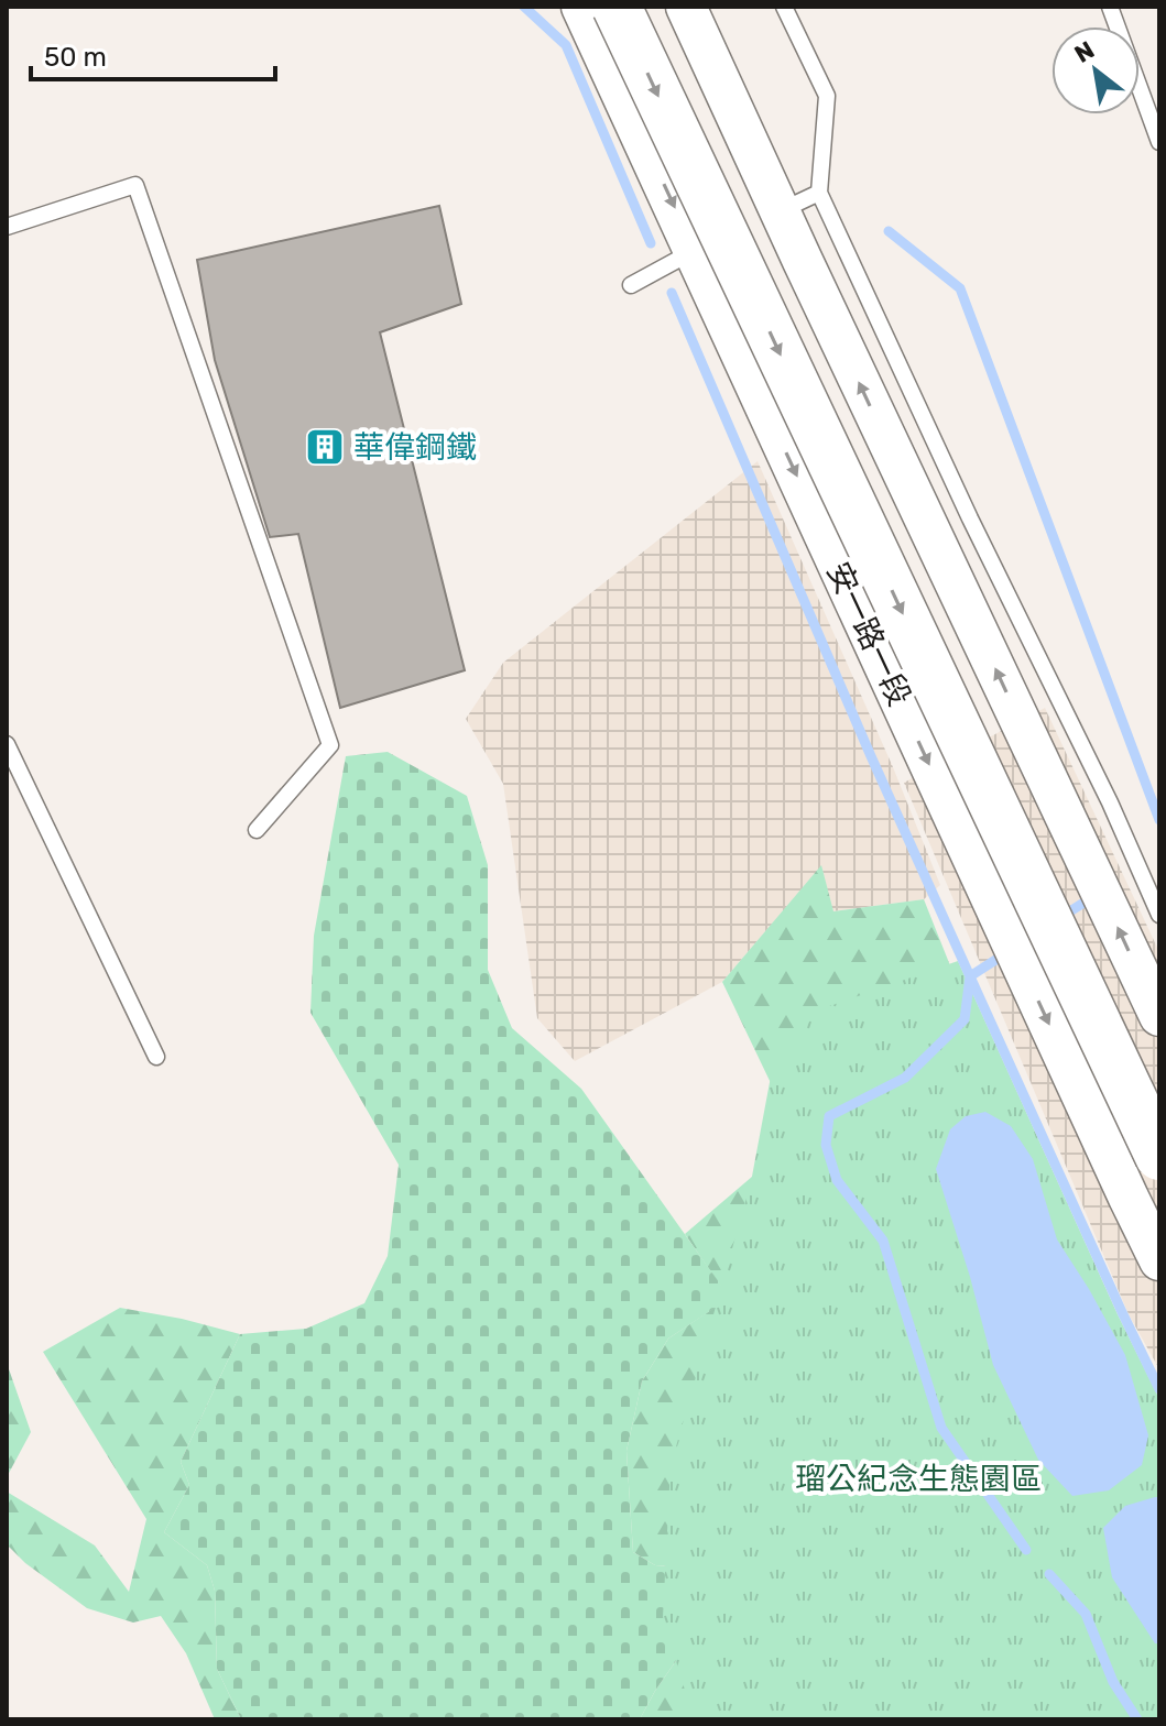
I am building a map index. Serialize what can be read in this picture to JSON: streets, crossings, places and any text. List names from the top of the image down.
{
  "streets": {
    "street": ["安一路一段"]
  },
  "parks": ["瑠公紀念生態園區"],
  "places": {
    "building": ["華偉鋼鐵"]
  },
  "scale_bar": "50 m",
  "north": "top left"
}
